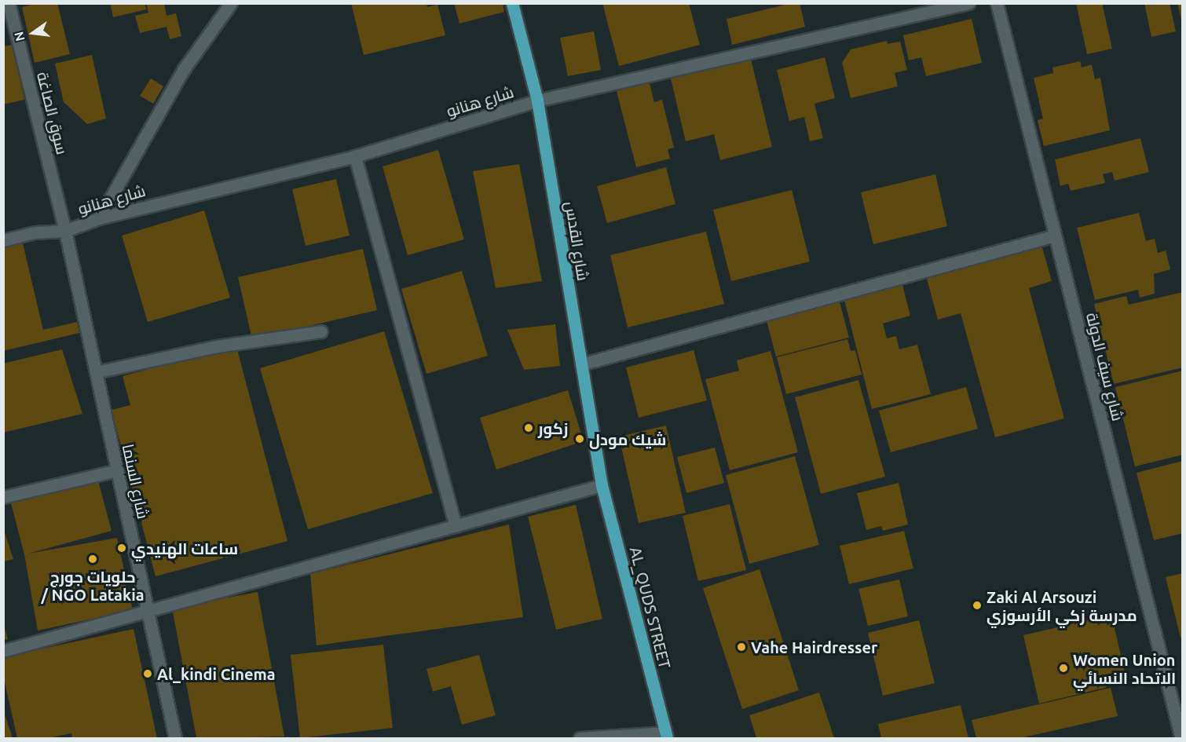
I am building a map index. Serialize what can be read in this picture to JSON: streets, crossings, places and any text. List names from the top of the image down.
{
  "streets": {
    "main road": ["شارع القدس", "AL_QUDS STREET"],
    "street": [
      "شارع هنانو",
      "سوق الصاغة",
      "شارع سيف الدولة",
      "شارع السنما"
    ]
  },
  "crossings": [
    ["شارع هنانو", "سوق الصاغة"],
    ["شارع هنانو", "شارع القدس"],
    ["شارع هنانو", "شارع السنما"],
    ["سوق الصاغة", "شارع السنما"],
    ["شارع القدس", "AL_QUDS STREET"]
  ],
  "places": [
    "زكور",
    "شيك مودل",
    "ساعات الهنيدي",
    "حلويات جورج / NGO Latakia",
    "Zaki Al Arsouzi مدرسة زكي الأرسوزي",
    "Vahe Hairdresser",
    "Women Union الاتحاد النسائي",
    "Al_kindi Cinema"
  ],
  "north": "left"
}
